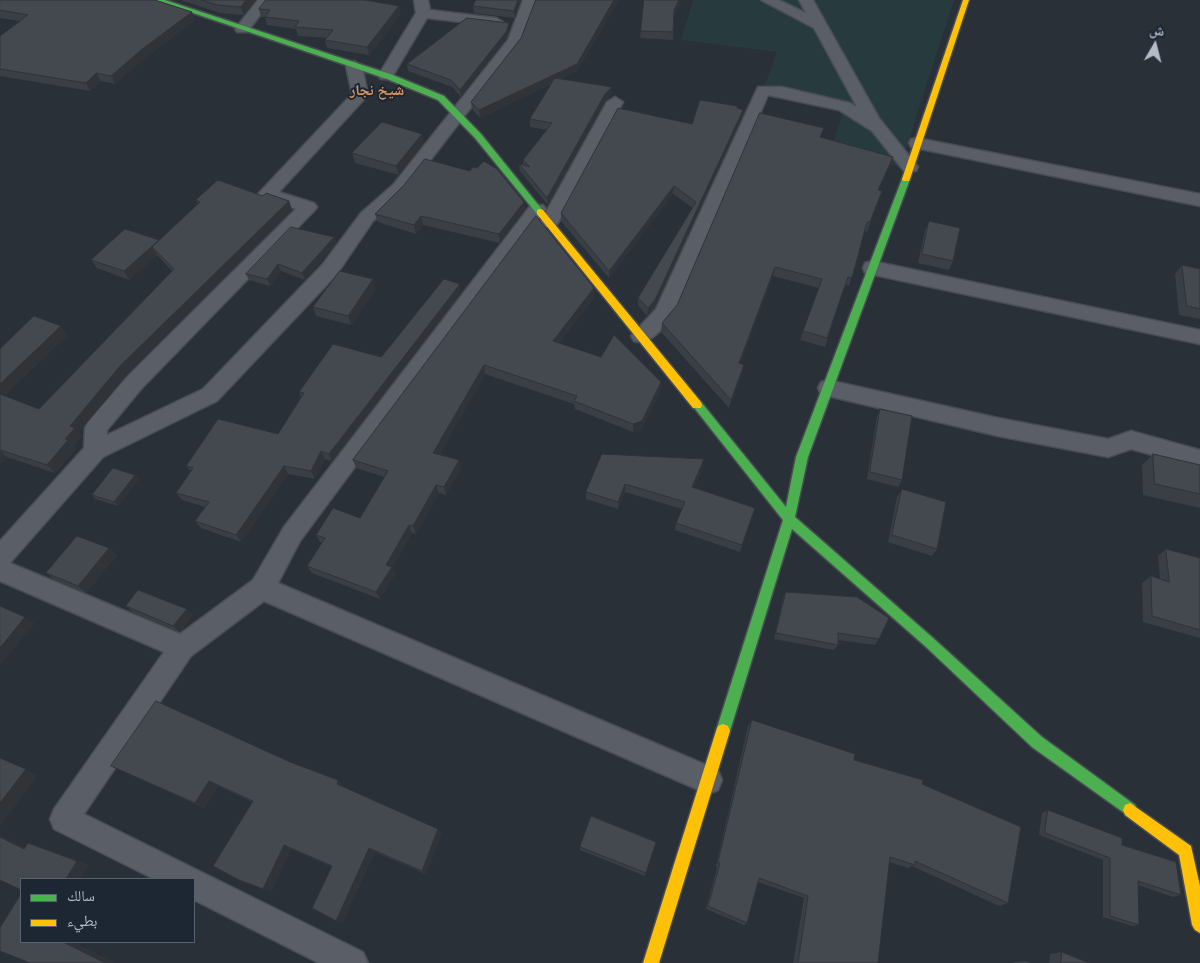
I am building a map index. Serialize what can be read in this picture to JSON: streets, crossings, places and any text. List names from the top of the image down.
{
  "districts": ["شيخ نجار"],
  "legend": ["سالك", "بطيء"],
  "north": "top"
}
